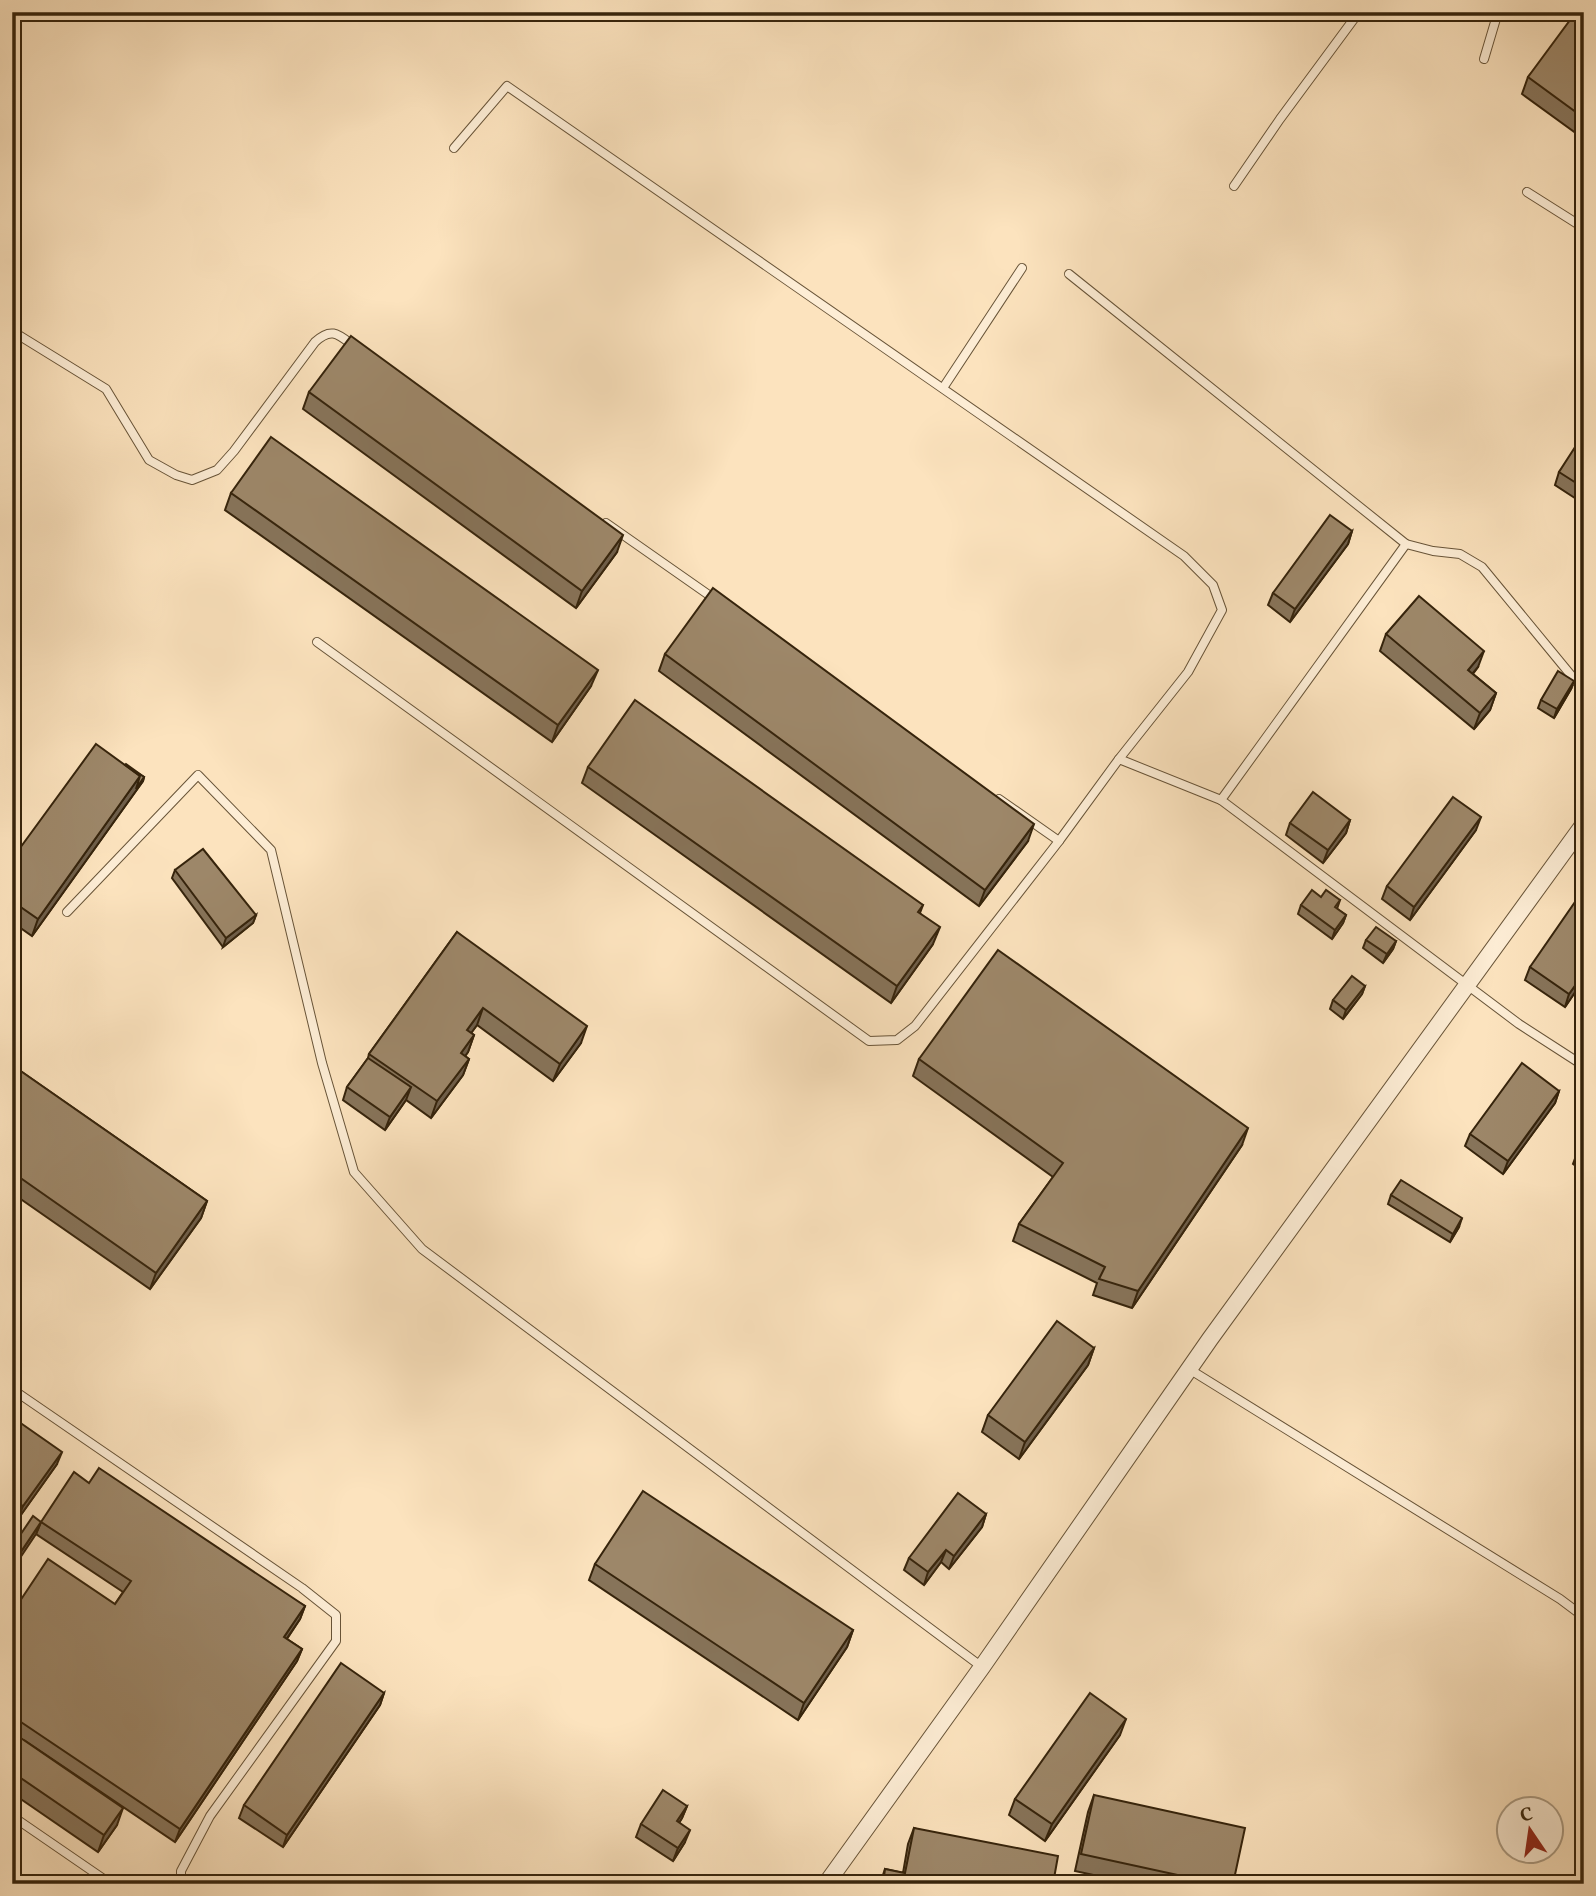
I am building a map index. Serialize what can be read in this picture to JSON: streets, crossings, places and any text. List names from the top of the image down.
{
  "north": "top"
}
